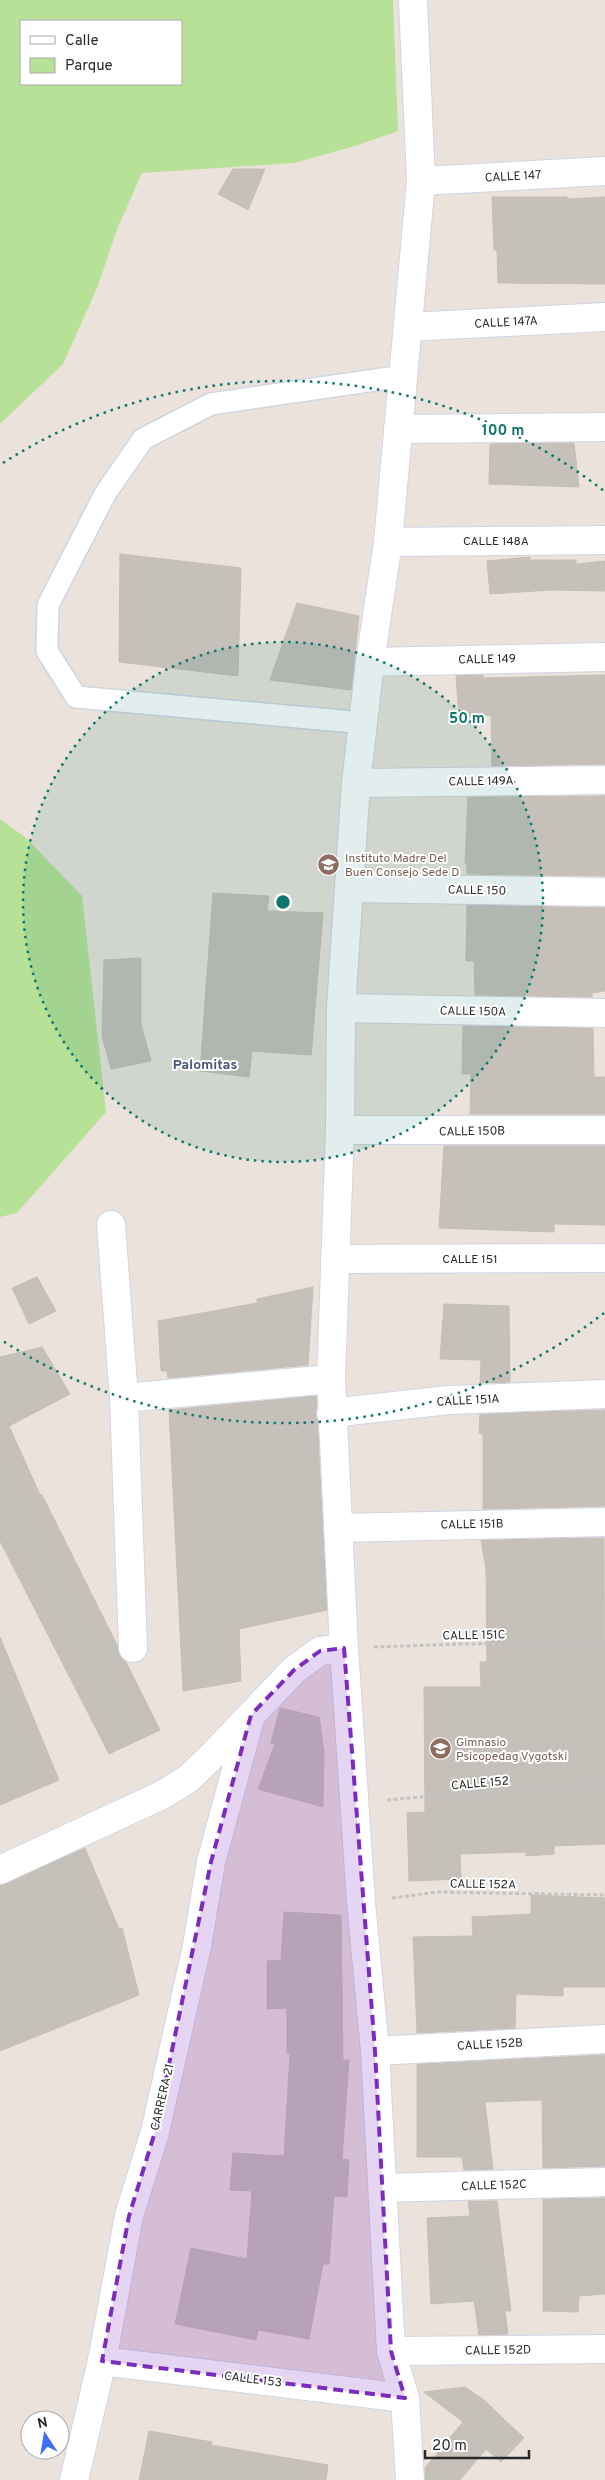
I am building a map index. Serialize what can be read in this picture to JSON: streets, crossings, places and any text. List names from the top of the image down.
{
  "streets": {
    "street": [
      "CALLE 147",
      "CALLE 147A",
      "CALLE 148A",
      "CALLE 149",
      "CALLE 149A",
      "CALLE 150",
      "CALLE 150A",
      "CALLE 150B",
      "CALLE 151",
      "CALLE 151A",
      "CALLE 151B",
      "CALLE 152B",
      "CARRERA 21",
      "CALLE 152C",
      "CALLE 152D",
      "CALLE 153"
    ],
    "path": ["CALLE 151C", "CALLE 152", "CALLE 152A"]
  },
  "crossings": [
    ["CARRERA 21", "CALLE 153"]
  ],
  "districts": ["Palomitas"],
  "places": {
    "school or university": ["Instituto Madre Del Buen Consejo Sede D", "Gimnasio Psicopedag Vygotski"]
  },
  "legend": ["Calle", "Parque"],
  "scale_bar": "20 m",
  "north": "top",
  "rings": ["100 m", "50 m"]
}
